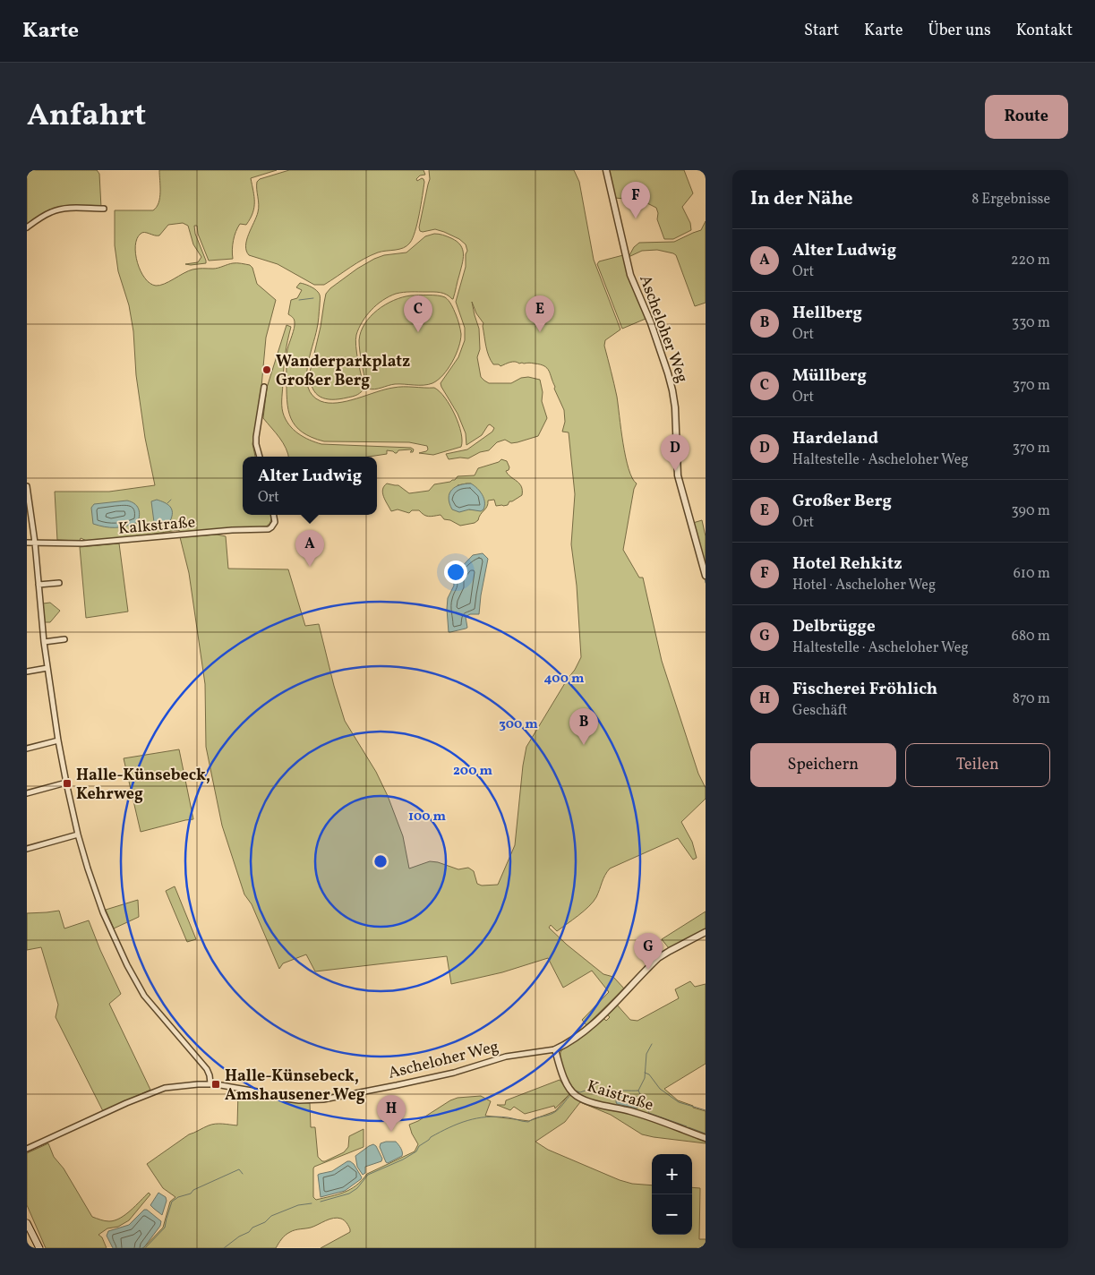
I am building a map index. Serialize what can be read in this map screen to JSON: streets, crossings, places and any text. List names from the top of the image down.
{
  "streets": {
    "street": ["Ascheloher Weg", "Kalkstraße", "Kaistraße"]
  },
  "crossings": [
    ["Ascheloher Weg", "Kaistraße"]
  ],
  "places": {
    "other": ["Wanderparkplatz Großer Berg"],
    "transit": ["Halle-Künsebeck, Kehrweg", "Halle-Künsebeck, Amshausener Weg"]
  },
  "page": {
    "header": "Karte",
    "nav": [
      "Start",
      "Karte",
      "Über uns",
      "Kontakt"
    ],
    "title": "Anfahrt",
    "buttons": [
      "Route",
      ["Speichern", "Teilen"]
    ],
    "heading": ["In der Nähe", "8 Ergebnisse"],
    "pins": [
      "F",
      "C",
      "E",
      "D",
      "A",
      "B",
      "G",
      "H"
    ],
    "list": [
      {
        "mark": "A",
        "name": "Alter Ludwig",
        "note": "Ort",
        "value": "220 m"
      },
      {
        "mark": "B",
        "name": "Hellberg",
        "note": "Ort",
        "value": "330 m"
      },
      {
        "mark": "C",
        "name": "Müllberg",
        "note": "Ort",
        "value": "370 m"
      },
      {
        "mark": "D",
        "name": "Hardeland",
        "note": "Haltestelle · Ascheloher Weg",
        "value": "370 m"
      },
      {
        "mark": "E",
        "name": "Großer Berg",
        "note": "Ort",
        "value": "390 m"
      },
      {
        "mark": "F",
        "name": "Hotel Rehkitz",
        "note": "Hotel · Ascheloher Weg",
        "value": "610 m"
      },
      {
        "mark": "G",
        "name": "Delbrügge",
        "note": "Haltestelle · Ascheloher Weg",
        "value": "680 m"
      },
      {
        "mark": "H",
        "name": "Fischerei Fröhlich",
        "note": "Geschäft",
        "value": "870 m"
      }
    ],
    "popup": ["Alter Ludwig", "Ort"],
    "map_buttons": ["+", "−"]
  },
  "rings": [
    "400 m",
    "300 m",
    "200 m",
    "100 m"
  ]
}
